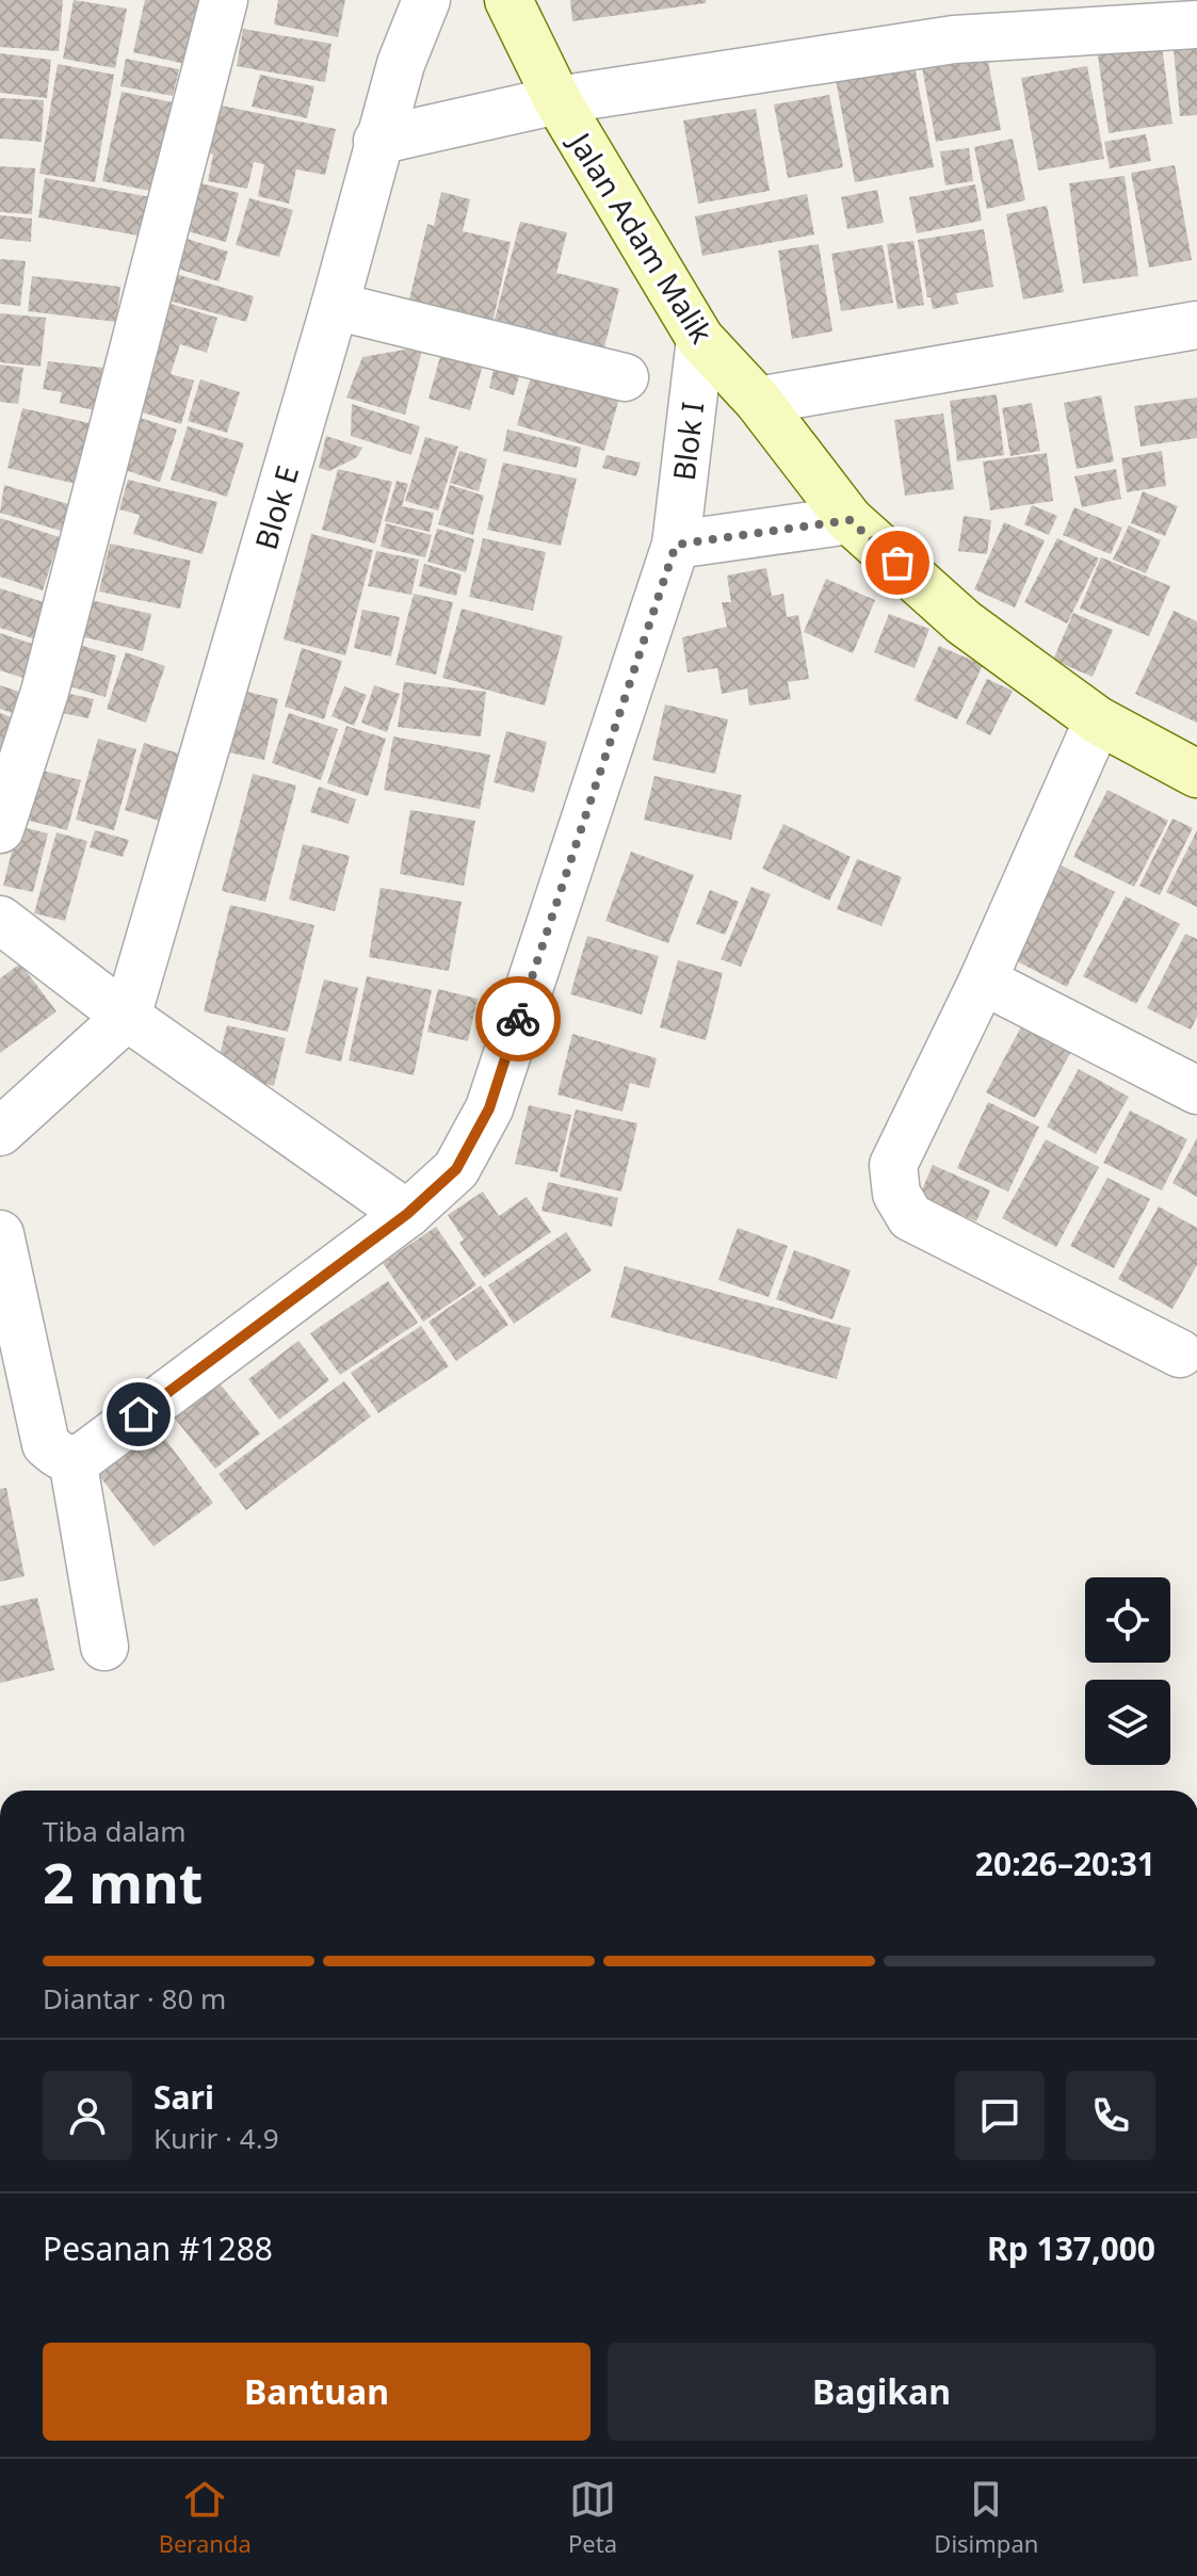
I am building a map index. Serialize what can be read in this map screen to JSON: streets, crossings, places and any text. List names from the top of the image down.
{
  "streets": {
    "street": ["Jalan Adam Malik", "Blok I", "Blok E"]
  },
  "crossings": [
    ["Jalan Adam Malik", "Blok I"]
  ],
  "page": {
    "heading": ["2 mnt", "Tiba dalam", "20:26–20:31"],
    "panel": [
      "Sari",
      "Kurir · 4.9",
      "Pesanan #1288",
      "Rp 137,000"
    ],
    "bar": "Diantar · 80 m",
    "buttons": ["Bantuan", "Bagikan"],
    "tabs": ["Beranda", "Peta", "Disimpan"]
  }
}
